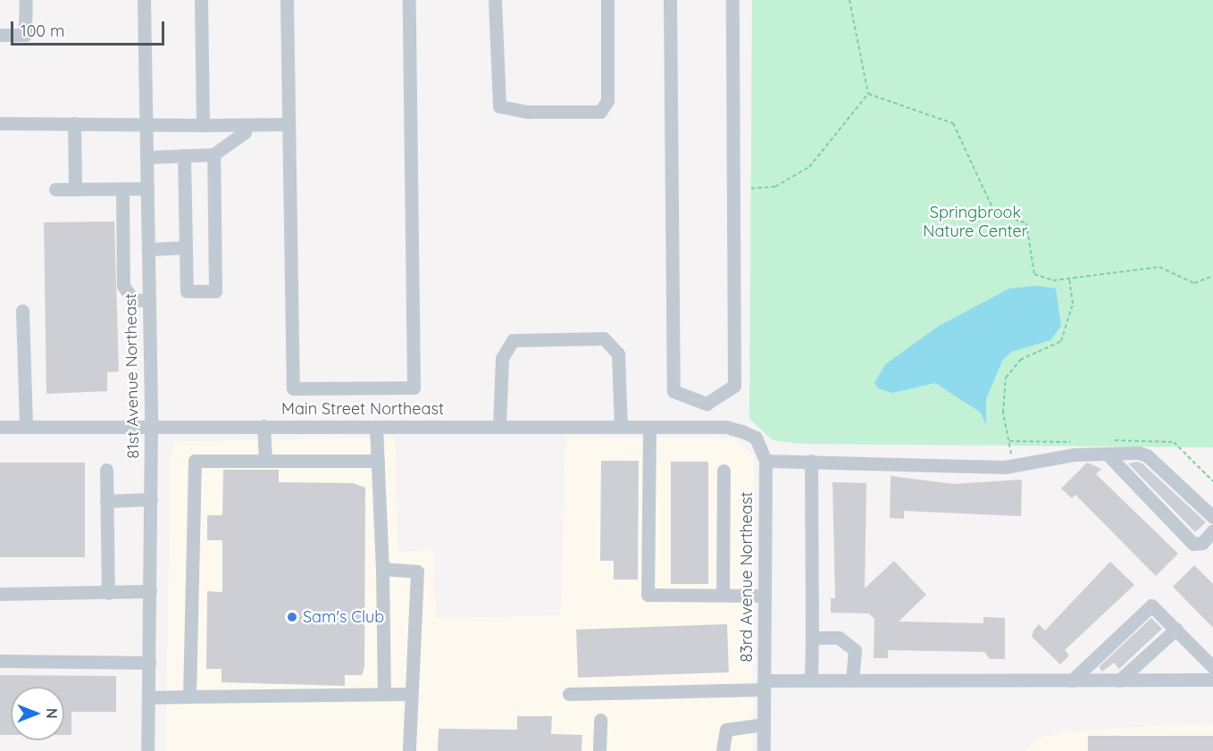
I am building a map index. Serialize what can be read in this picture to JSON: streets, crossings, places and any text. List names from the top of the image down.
{
  "streets": {
    "street": ["81st Avenue Northeast", "Main Street Northeast", "83rd Avenue Northeast"]
  },
  "crossings": [
    ["81st Avenue Northeast", "Main Street Northeast"],
    ["Main Street Northeast", "83rd Avenue Northeast"]
  ],
  "parks": ["Springbrook Nature Center"],
  "places": ["Sam's Club"],
  "scale_bar": "100 m",
  "north": "right"
}
